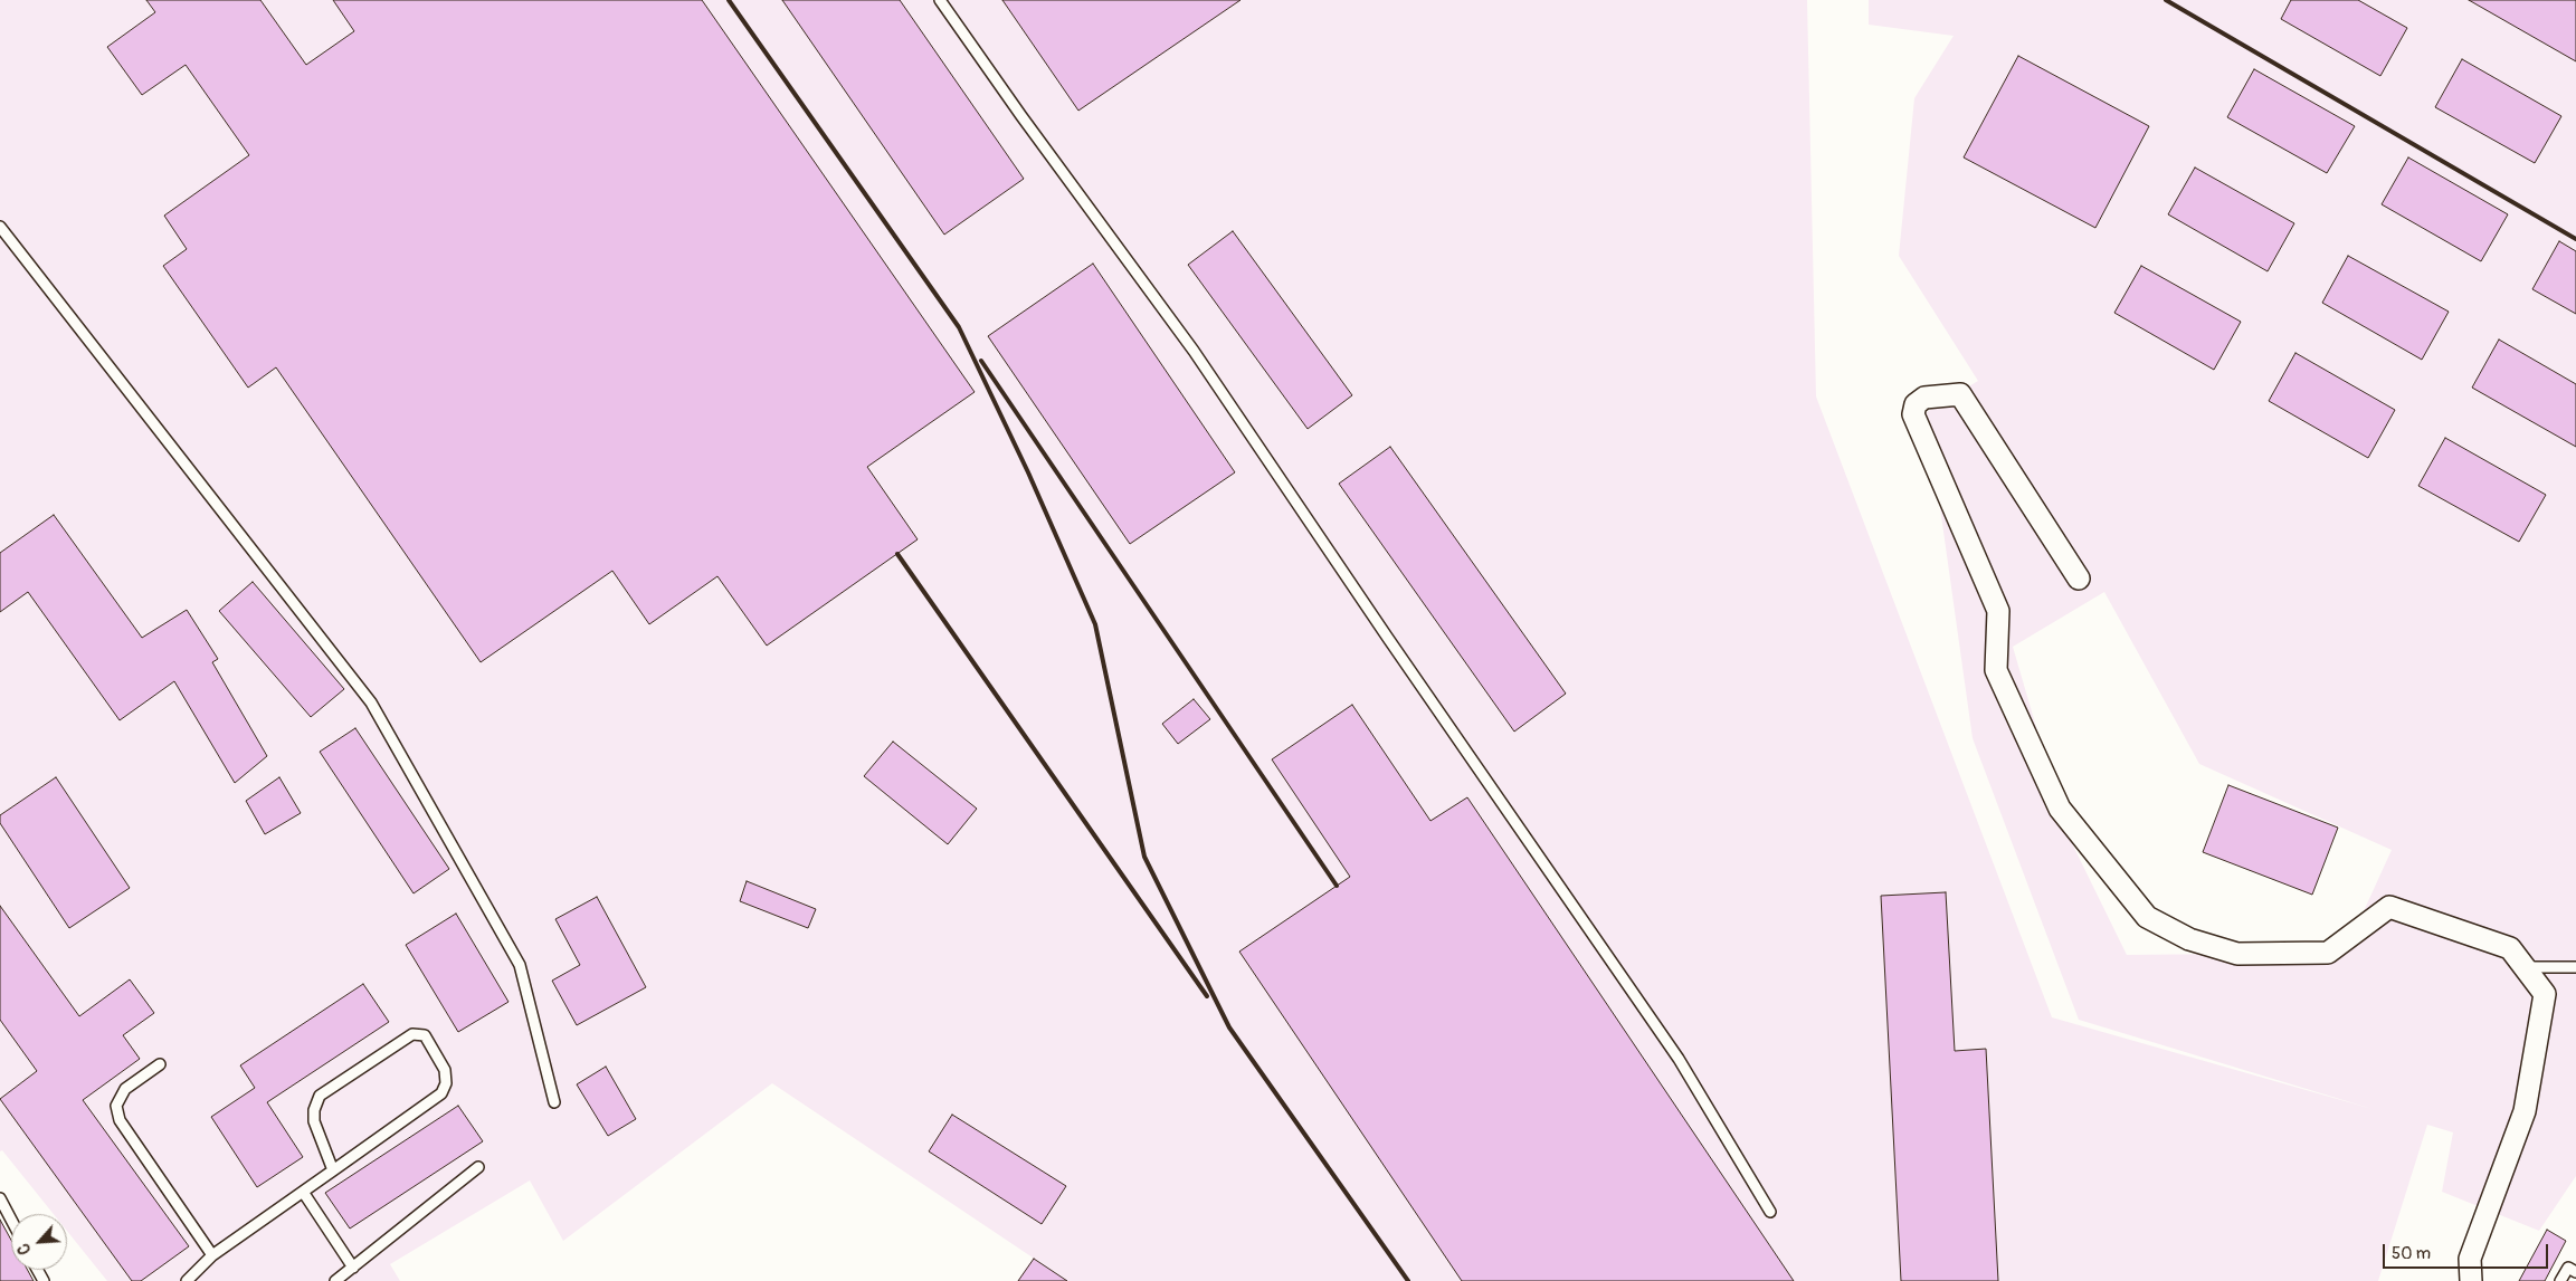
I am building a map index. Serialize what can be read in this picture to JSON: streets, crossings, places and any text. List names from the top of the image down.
{
  "scale_bar": "50 m",
  "north": "bottom left"
}
